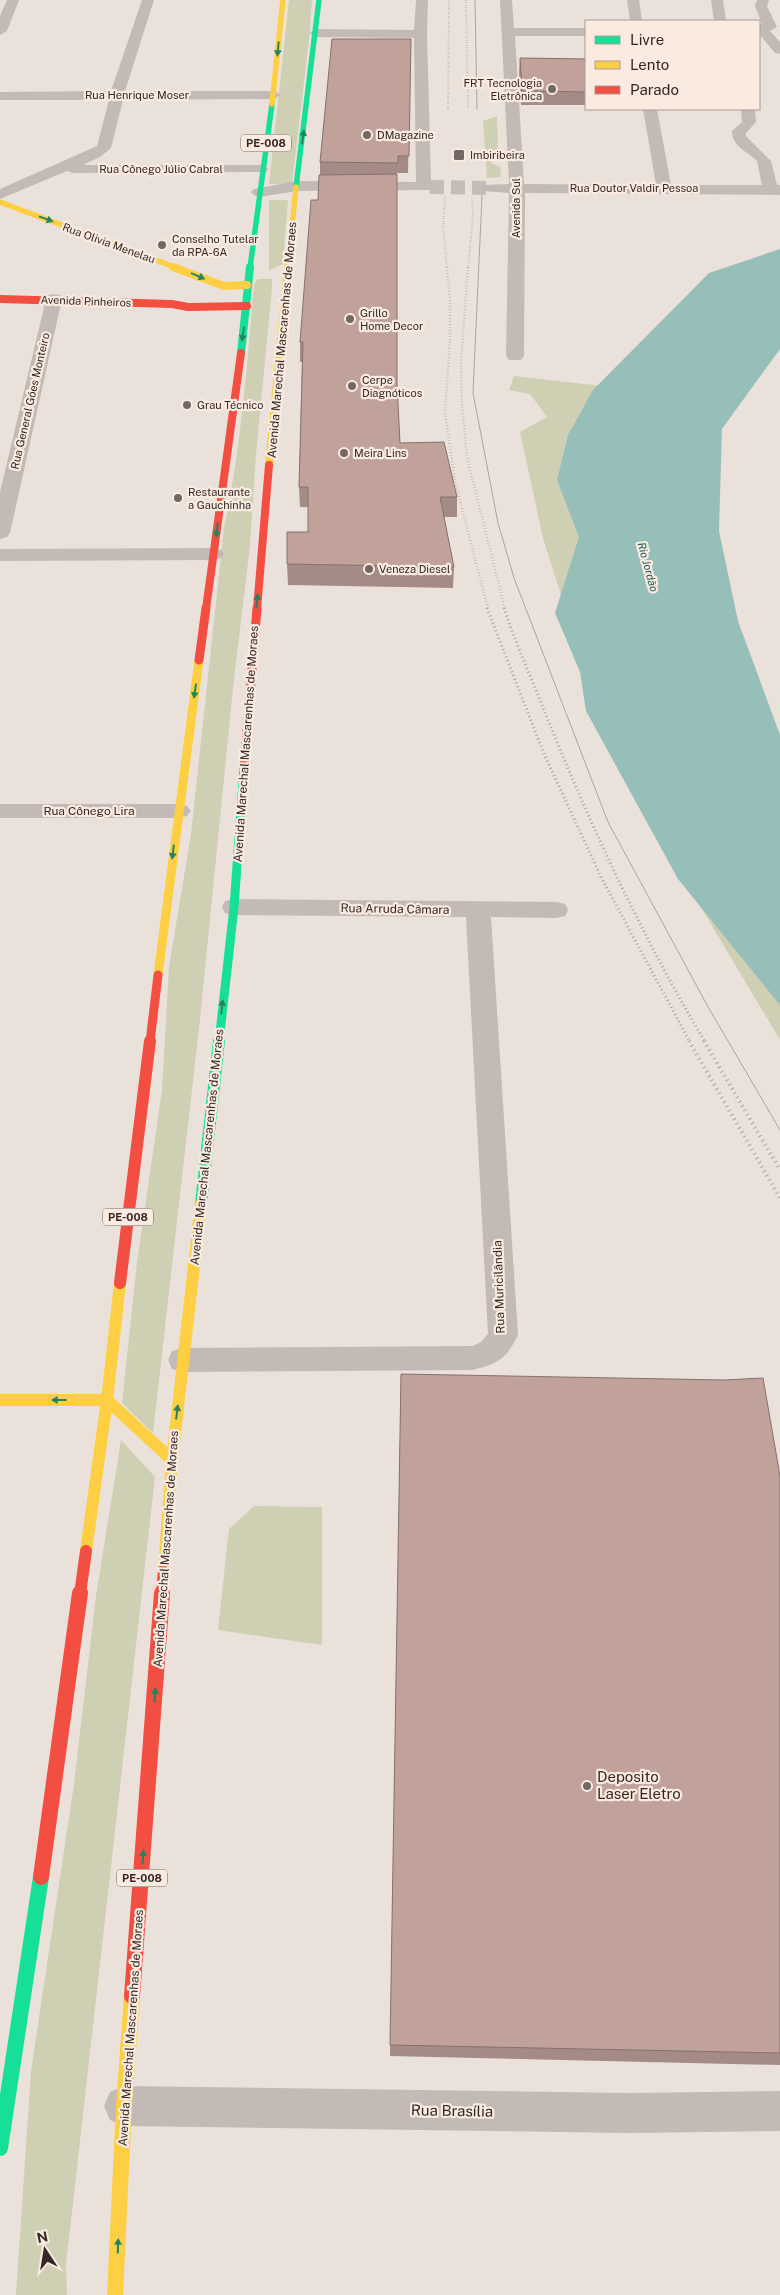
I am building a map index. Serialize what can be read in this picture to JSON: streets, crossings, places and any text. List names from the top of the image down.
{
  "streets": {
    "main road": [
      "PE-008",
      "Rua Olivia Menelau",
      "Avenida Pinheiros",
      "Avenida Marechal Mascarenhas de Moraes"
    ],
    "street": [
      "Rua Henrique Moser",
      "Rua Cônego Júlio Cabral",
      "Rua Doutor Valdir Pessoa",
      "Avenida Sul",
      "Rua General Góes Monteiro",
      "Rua Cônego Lira",
      "Rua Arruda Câmara",
      "Rua Muricilândia",
      "Rua Brasília"
    ]
  },
  "crossings": [
    ["Rua Henrique Moser", "PE-008"],
    ["PE-008", "Rua Cônego Júlio Cabral"],
    ["PE-008", "Rua Olivia Menelau"],
    ["PE-008", "Avenida Pinheiros"],
    ["PE-008", "Rua Cônego Lira"],
    ["Rua Doutor Valdir Pessoa", "Avenida Sul"],
    ["Rua Olivia Menelau", "Avenida Pinheiros"],
    ["Avenida Pinheiros", "Rua General Góes Monteiro"],
    ["Avenida Marechal Mascarenhas de Moraes", "Rua Arruda Câmara"],
    ["Avenida Marechal Mascarenhas de Moraes", "Rua Muricilândia"],
    ["Avenida Marechal Mascarenhas de Moraes", "Rua Brasília"],
    ["Rua Arruda Câmara", "Rua Muricilândia"]
  ],
  "one_way": ["Rua Olivia Menelau"],
  "water": ["Rio Jordão"],
  "places": {
    "other": [
      "FRT Tecnologia Eletrônica",
      "DMagazine",
      "Conselho Tutelar da RPA-6A",
      "Grillo Home Decor",
      "Cerpe Diagnóticos",
      "Grau Técnico",
      "Meira Lins",
      "Restaurante a Gauchinha",
      "Veneza Diesel",
      "Deposito Laser Eletro"
    ],
    "transit": ["Imbiribeira"]
  },
  "legend": ["Livre", "Lento", "Parado"],
  "north": "top"
}
